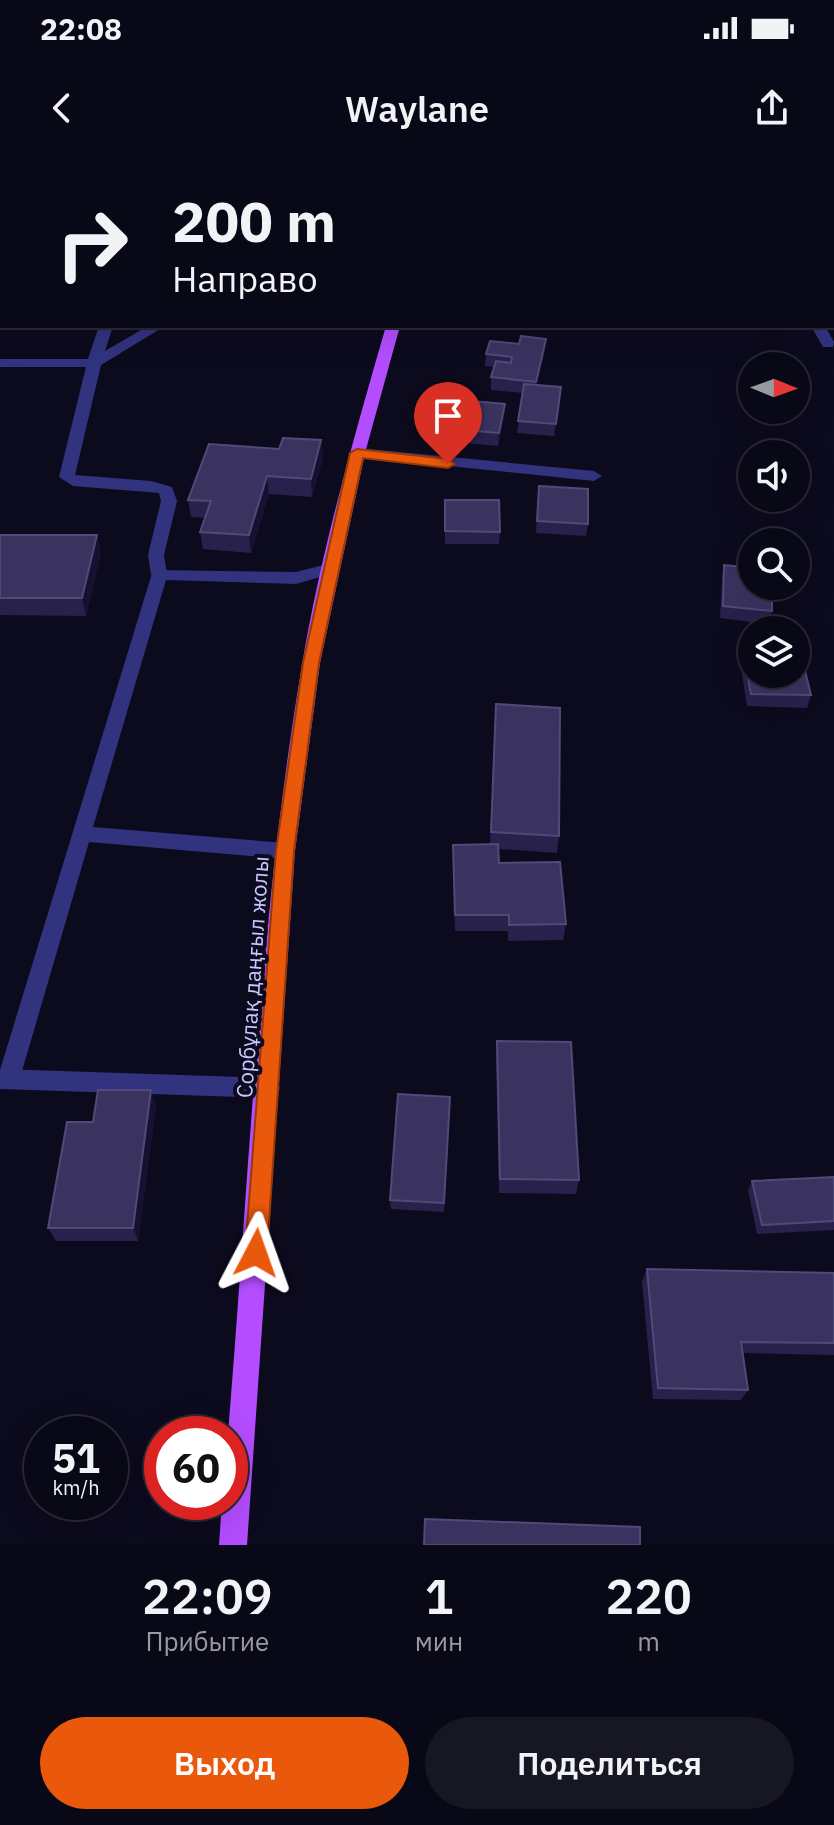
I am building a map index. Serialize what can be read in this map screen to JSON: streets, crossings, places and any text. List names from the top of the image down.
{
  "streets": {
    "main road": ["Сорбұлақ даңғыл жолы"]
  },
  "north": "right",
  "page": {
    "status": "22:08",
    "header": "Waylane",
    "turn": ["200 m", "Направо"],
    "speed": "51 km/h",
    "limit": "60",
    "eta": [
      "22:09",
      "Прибытие",
      "1",
      "мин",
      "220",
      "m"
    ],
    "buttons": ["Выход", "Поделиться"]
  }
}
